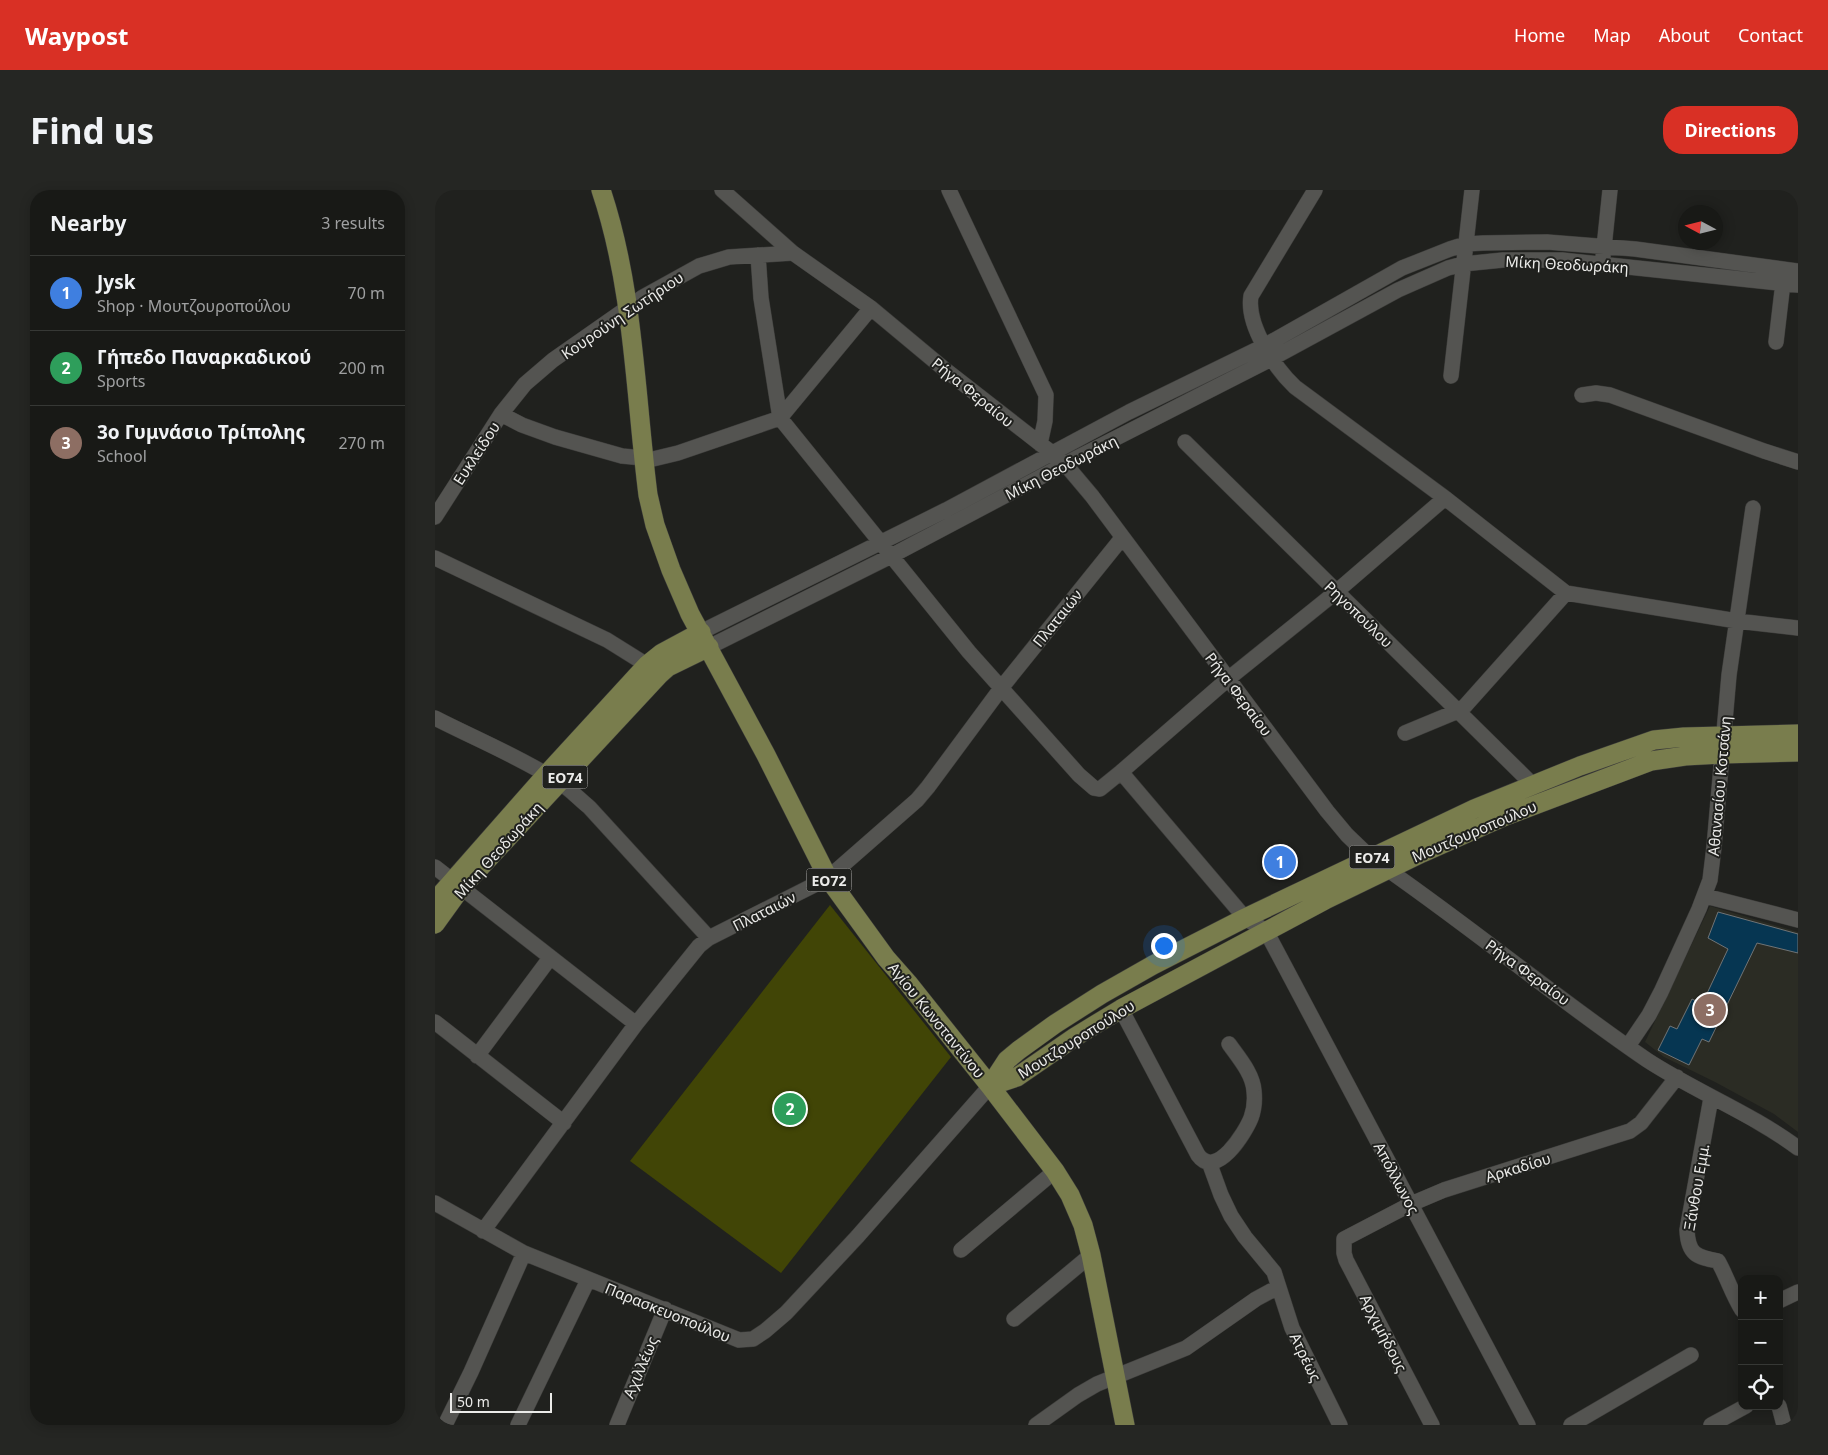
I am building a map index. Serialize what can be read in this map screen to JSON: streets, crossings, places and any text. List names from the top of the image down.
{
  "streets": {
    "main road": [
      "Μίκη Θεοδωράκη",
      "ΕΟ74",
      "Μουτζουροπούλου",
      "ΕΟ72",
      "Αγίου Κωνσταντίνου"
    ],
    "street": [
      "Κουρούνη Σωτήριου",
      "Ρήγα Φεραίου",
      "Ευκλείδου",
      "Ρηγοπούλου",
      "Πλαταιών",
      "Αθανασίου Κοτσάνη",
      "Αρκαδίου",
      "Απόλλωνος",
      "Ξάνθου Εμμ.",
      "Παρασκευοπούλου",
      "Αρχιμήδους",
      "Ατρέως",
      "Αχιλλέως"
    ]
  },
  "crossings": [
    ["Μίκη Θεοδωράκη", "Ρήγα Φεραίου"],
    ["Μίκη Θεοδωράκη", "ΕΟ72"],
    ["Μίκη Θεοδωράκη", "Αγίου Κωνσταντίνου"],
    ["Κουρούνη Σωτήριου", "Ρήγα Φεραίου"],
    ["Κουρούνη Σωτήριου", "Ευκλείδου"],
    ["Κουρούνη Σωτήριου", "ΕΟ72"],
    ["Ρήγα Φεραίου", "Πλαταιών"],
    ["Ρήγα Φεραίου", "Αθανασίου Κοτσάνη"],
    ["Ρήγα Φεραίου", "Μουτζουροπούλου"],
    ["Ρήγα Φεραίου", "Αρκαδίου"],
    ["Ρήγα Φεραίου", "Ξάνθου Εμμ."],
    ["Ρηγοπούλου", "Μουτζουροπούλου"],
    ["Πλαταιών", "Αγίου Κωνσταντίνου"],
    ["Πλαταιών", "Παρασκευοπούλου"],
    ["Αθανασίου Κοτσάνη", "Μουτζουροπούλου"],
    ["Μουτζουροπούλου", "Αγίου Κωνσταντίνου"],
    ["Μουτζουροπούλου", "Απόλλωνος"],
    ["Μουτζουροπούλου", "Παρασκευοπούλου"],
    ["ΕΟ72", "Αγίου Κωνσταντίνου"],
    ["Αγίου Κωνσταντίνου", "Παρασκευοπούλου"],
    ["Αρκαδίου", "Απόλλωνος"],
    ["Αρκαδίου", "Αρχιμήδους"],
    ["Παρασκευοπούλου", "Αχιλλέως"]
  ],
  "scale_bar": "50 m",
  "north": "left",
  "page": {
    "header": "Waypost",
    "nav": [
      "Home",
      "Map",
      "About",
      "Contact"
    ],
    "buttons": "Directions",
    "title": "Find us",
    "heading": ["Nearby", "3 results"],
    "list": [
      {
        "mark": "1",
        "name": "Jysk",
        "note": "Shop · Μουτζουροπούλου",
        "value": "70 m"
      },
      {
        "mark": "2",
        "name": "Γήπεδο Παναρκαδικού",
        "note": "Sports",
        "value": "200 m"
      },
      {
        "mark": "3",
        "name": "3ο Γυμνάσιο Τρίπολης",
        "note": "School",
        "value": "270 m"
      }
    ],
    "pins": ["1", "3", "2"],
    "map_buttons": ["+", "−"],
    "scale": "50 m"
  }
}
